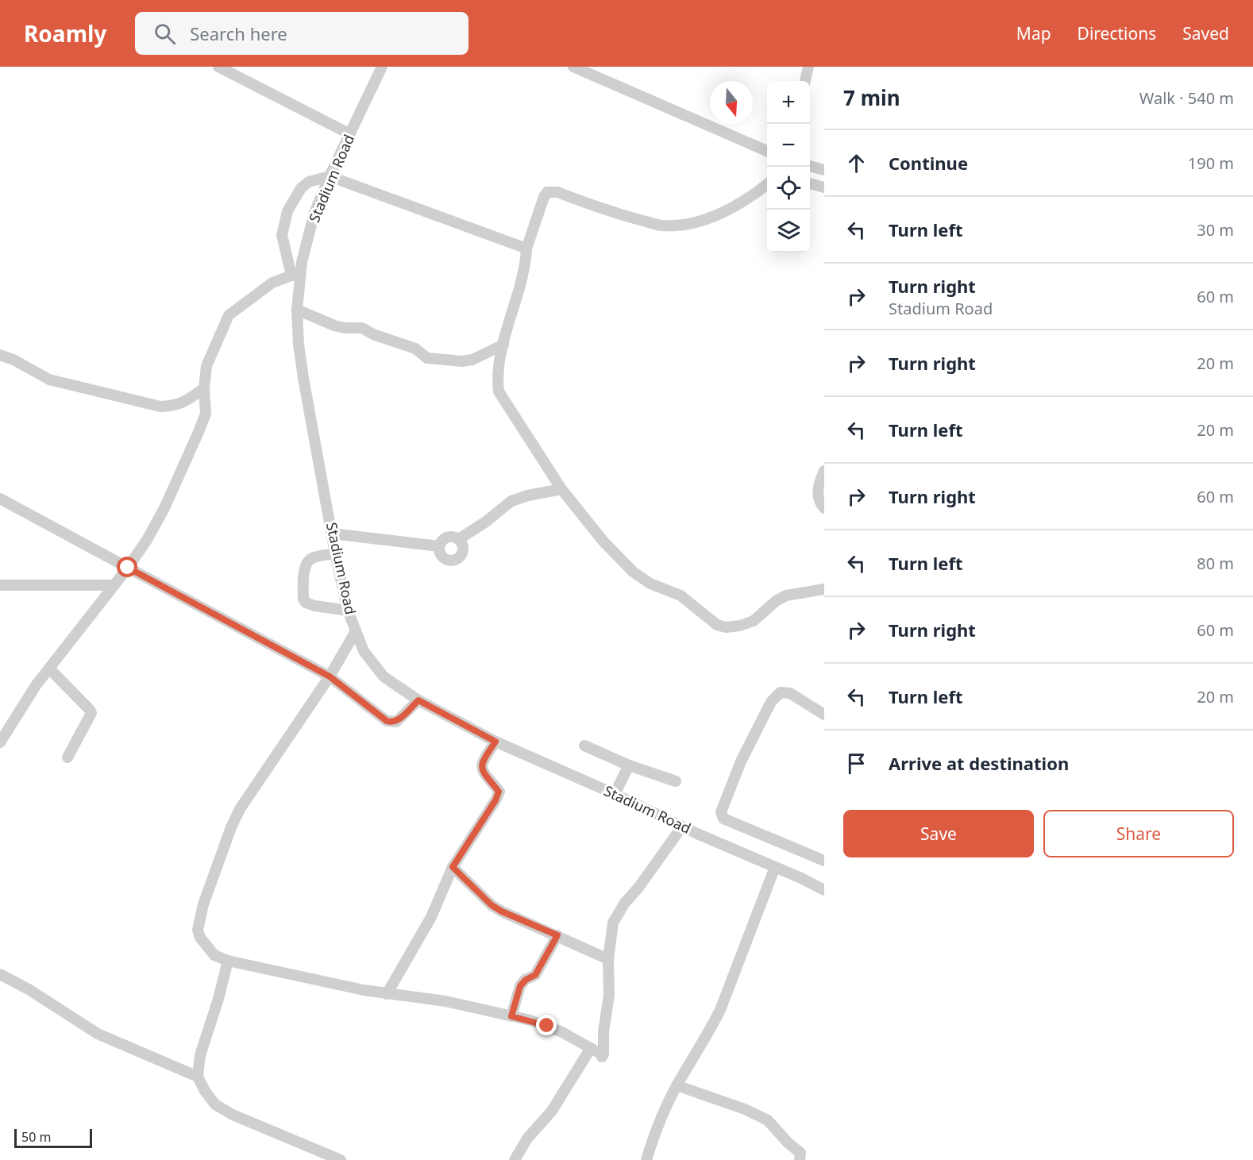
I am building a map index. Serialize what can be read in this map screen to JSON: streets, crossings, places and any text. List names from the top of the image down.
{
  "streets": {
    "street": ["Stadium Road"]
  },
  "scale_bar": "50 m",
  "north": "bottom",
  "page": {
    "header": "Roamly",
    "search": "Search here",
    "nav": ["Map", "Directions", "Saved"],
    "heading": ["7 min", "Walk · 540 m"],
    "map_buttons": ["+", "−"],
    "list": [
      ["Continue", "190 m"],
      ["Turn left", "30 m"],
      ["Turn right", "Stadium Road", "60 m"],
      ["Turn right", "20 m"],
      ["Turn left", "20 m"],
      ["Turn right", "60 m"],
      ["Turn left", "80 m"],
      ["Turn right", "60 m"],
      ["Turn left", "20 m"],
      "Arrive at destination"
    ],
    "buttons": ["Save", "Share"],
    "scale": "50 m"
  }
}
